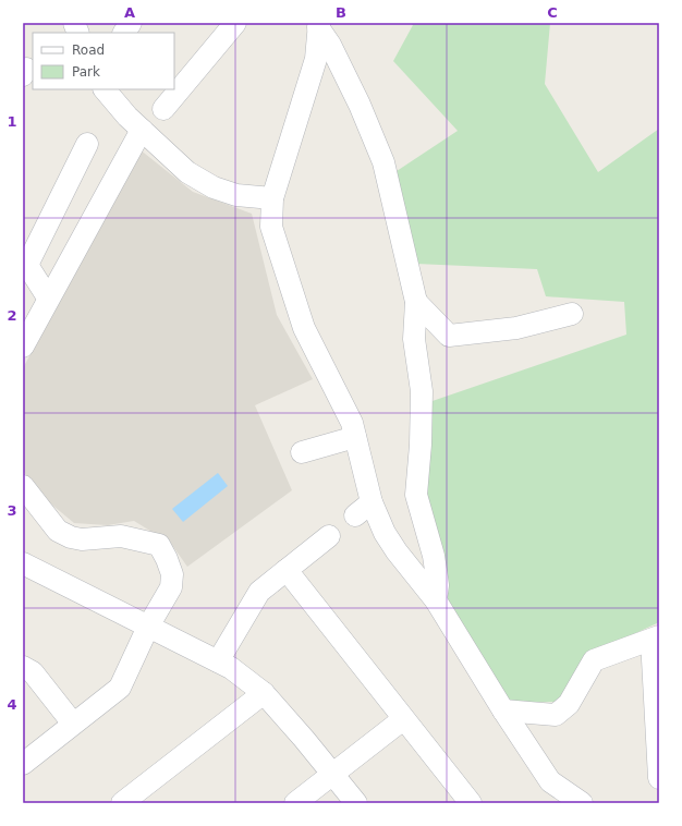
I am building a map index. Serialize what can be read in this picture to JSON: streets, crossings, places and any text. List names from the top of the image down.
{
  "legend": ["Road", "Park"],
  "grid": {
    "columns": ["A", "B", "C"],
    "rows": [
      "1",
      "2",
      "3",
      "4"
    ]
  }
}
